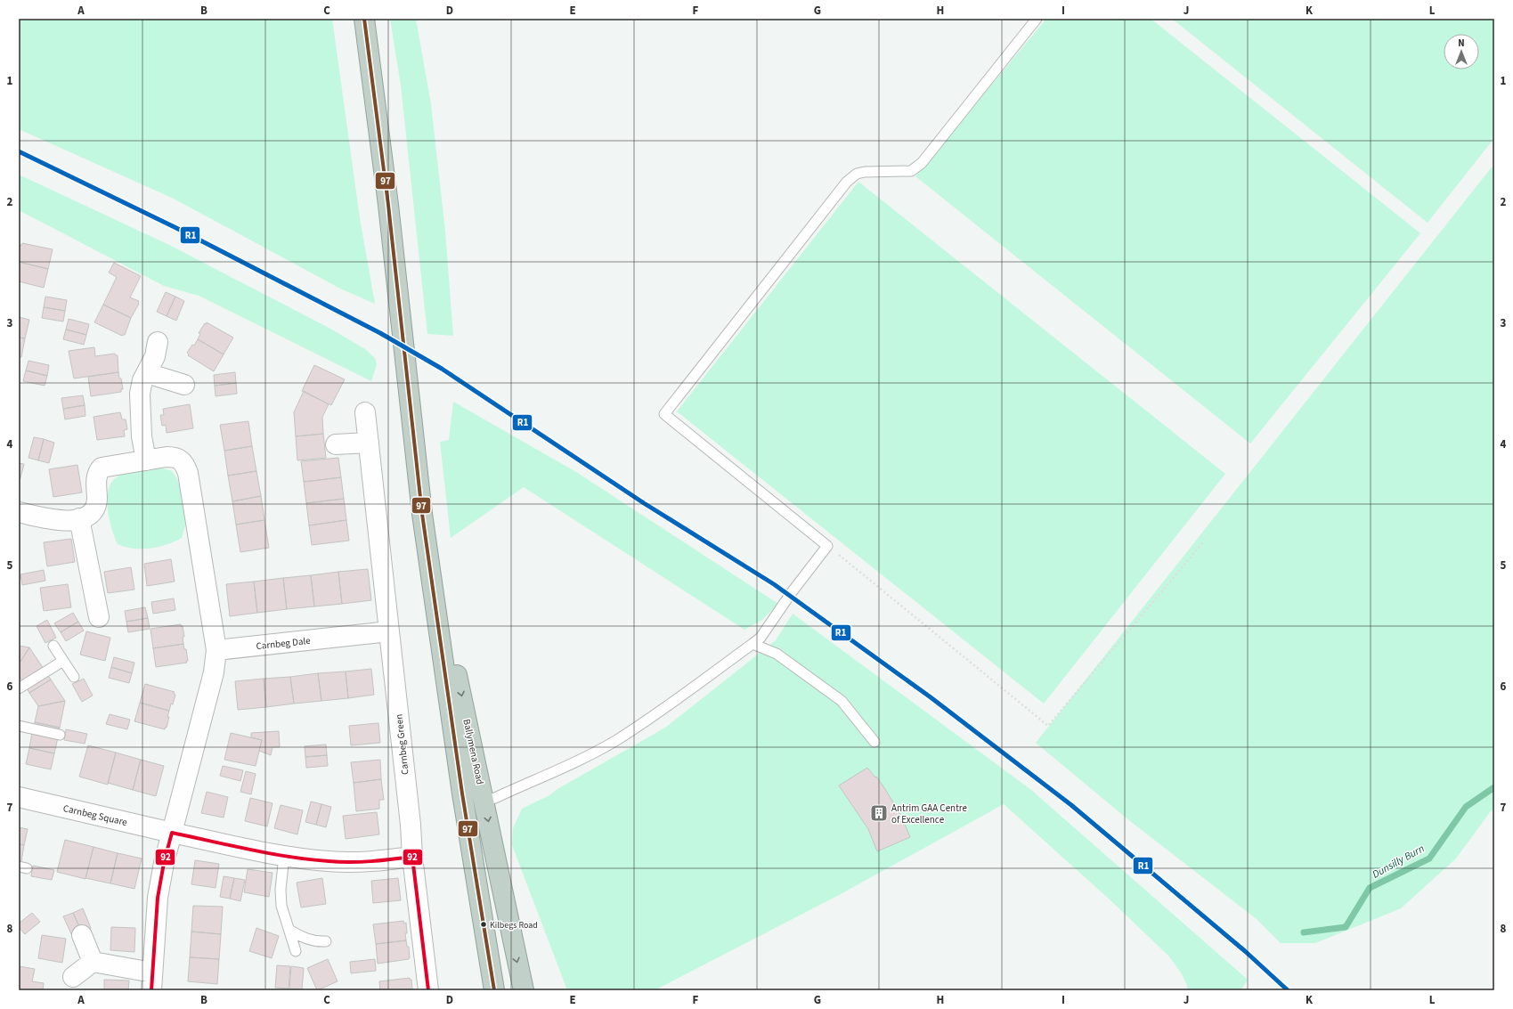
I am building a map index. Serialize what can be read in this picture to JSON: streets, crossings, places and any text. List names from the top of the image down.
{
  "streets": {
    "highway": ["Ballymena Road"],
    "street": ["Carnbeg Dale", "Carnbeg Green", "Carnbeg Square"]
  },
  "crossings": [
    ["Carnbeg Dale", "Carnbeg Green"]
  ],
  "water": ["Dunsilly Burn"],
  "places": {
    "building": ["Antrim GAA Centre of Excellence"],
    "other": ["Kilbegs Road"]
  },
  "lines": ["transit line 97", "transit line R1", "transit line 92"],
  "north": "top",
  "grid": {
    "columns": [
      "A",
      "B",
      "C",
      "D",
      "E",
      "F",
      "G",
      "H",
      "I",
      "J",
      "K",
      "L"
    ],
    "rows": [
      "1",
      "2",
      "3",
      "4",
      "5",
      "6",
      "7",
      "8"
    ]
  }
}
